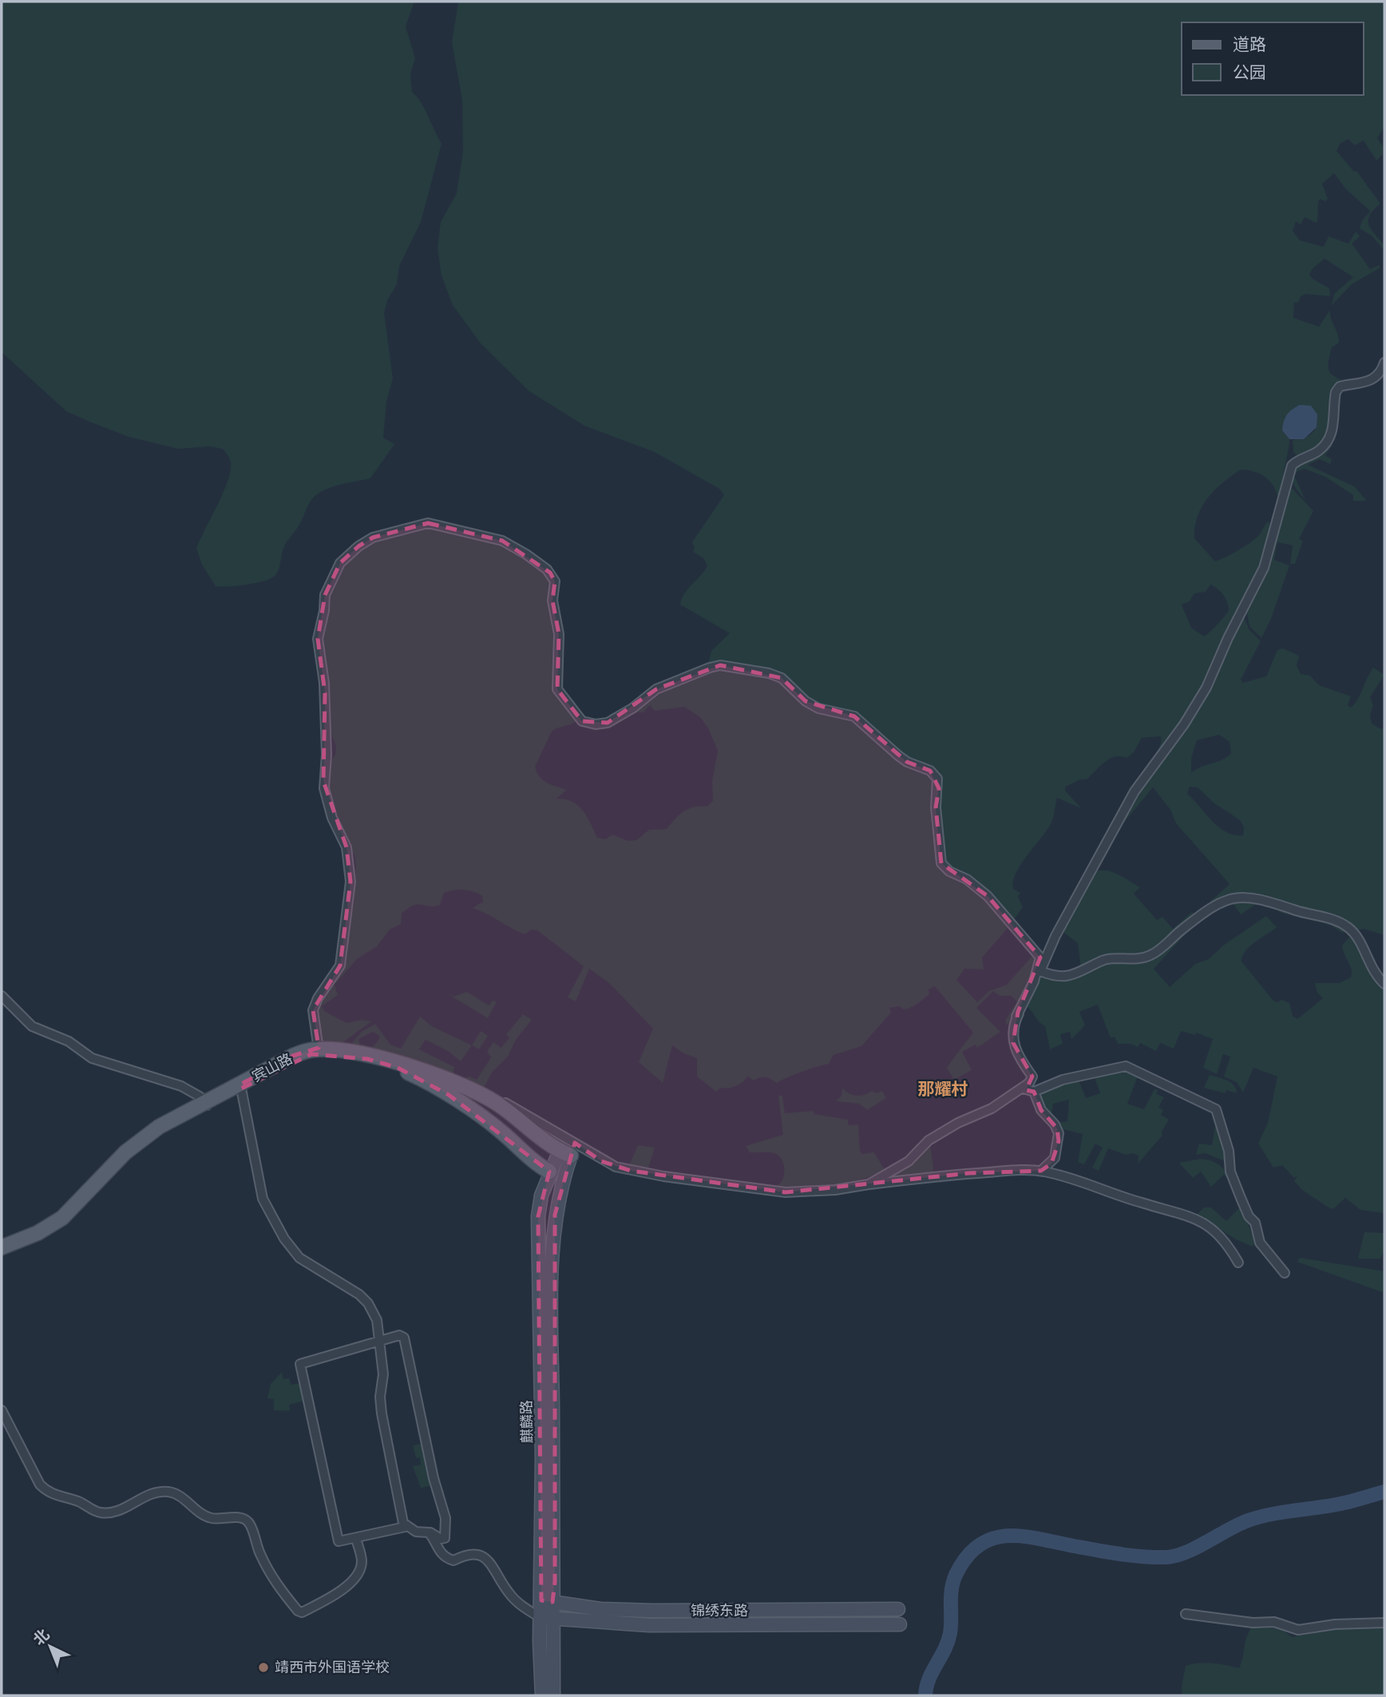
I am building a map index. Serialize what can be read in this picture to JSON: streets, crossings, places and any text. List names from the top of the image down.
{
  "streets": {
    "main road": ["宾山路", "麒麟路", "锦绣东路"]
  },
  "crossings": [
    ["宾山路", "麒麟路"],
    ["麒麟路", "锦绣东路"]
  ],
  "districts": ["那耀村"],
  "places": ["靖西市外国语学校"],
  "legend": ["道路", "公园"],
  "north": "top left"
}
